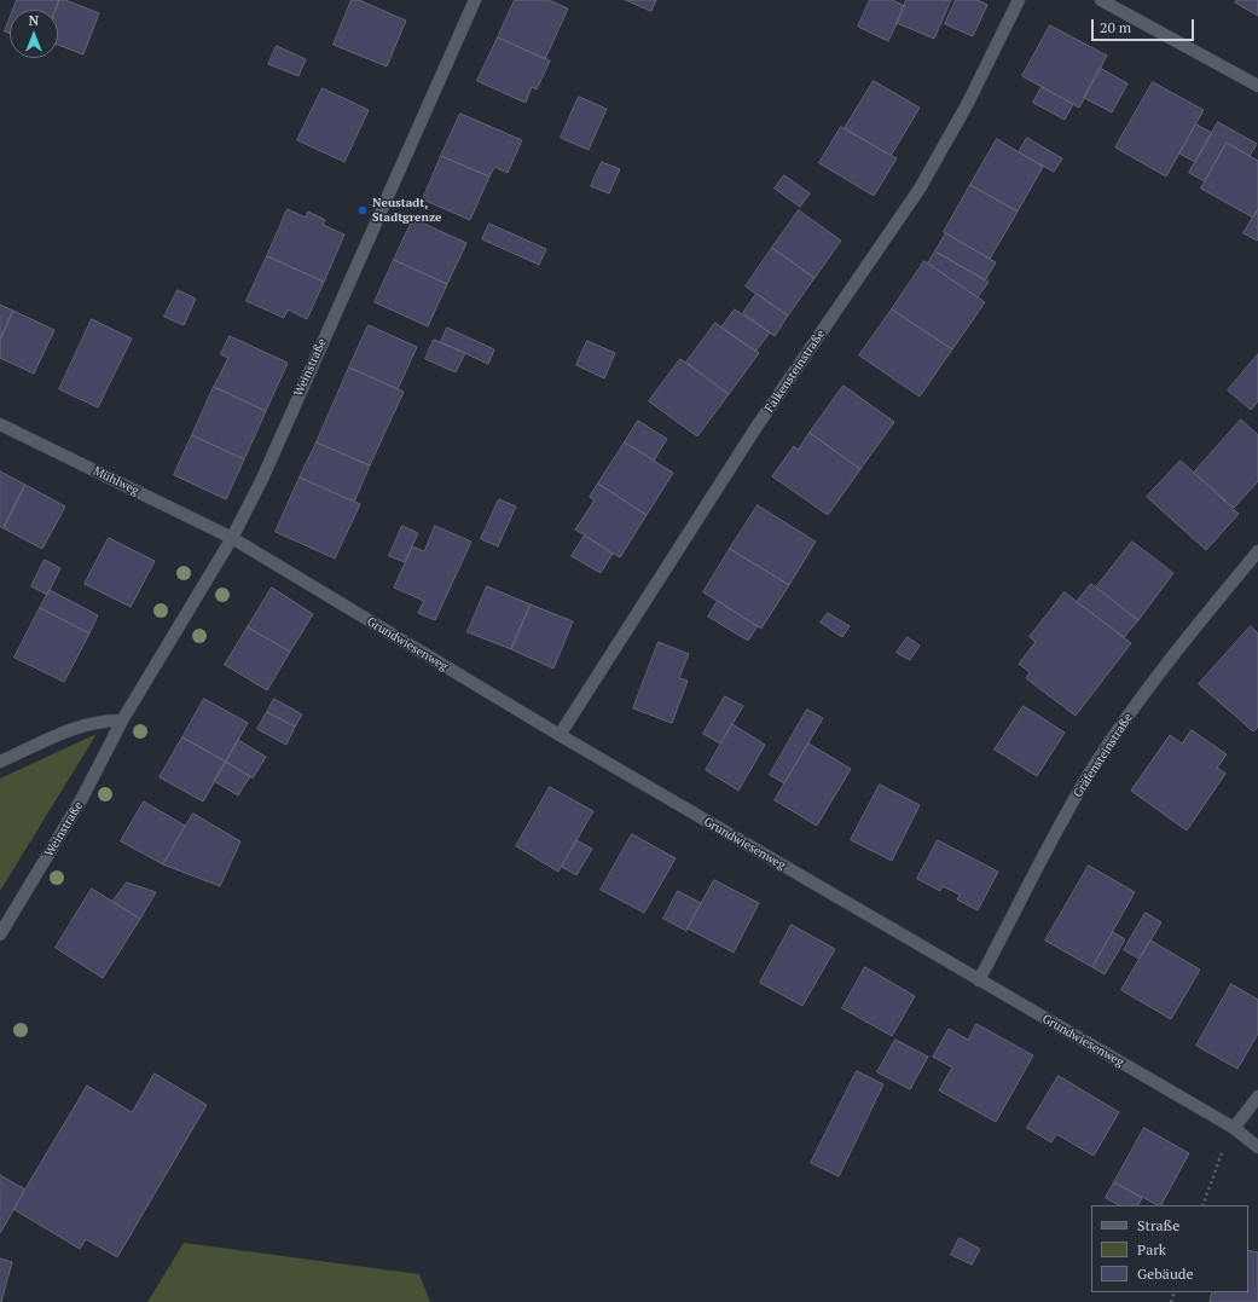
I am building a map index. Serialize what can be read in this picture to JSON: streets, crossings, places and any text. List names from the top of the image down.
{
  "streets": {
    "street": [
      "Weinstraße",
      "Falkensteinstraße",
      "Mühlweg",
      "Grundwiesenweg",
      "Gräfensteinstraße"
    ]
  },
  "crossings": [
    ["Weinstraße", "Mühlweg"],
    ["Weinstraße", "Grundwiesenweg"],
    ["Falkensteinstraße", "Grundwiesenweg"],
    ["Mühlweg", "Grundwiesenweg"],
    ["Grundwiesenweg", "Gräfensteinstraße"]
  ],
  "places": ["Neustadt, Stadtgrenze"],
  "legend": ["Straße", "Park", "Gebäude"],
  "scale_bar": "20 m",
  "north": "top"
}
